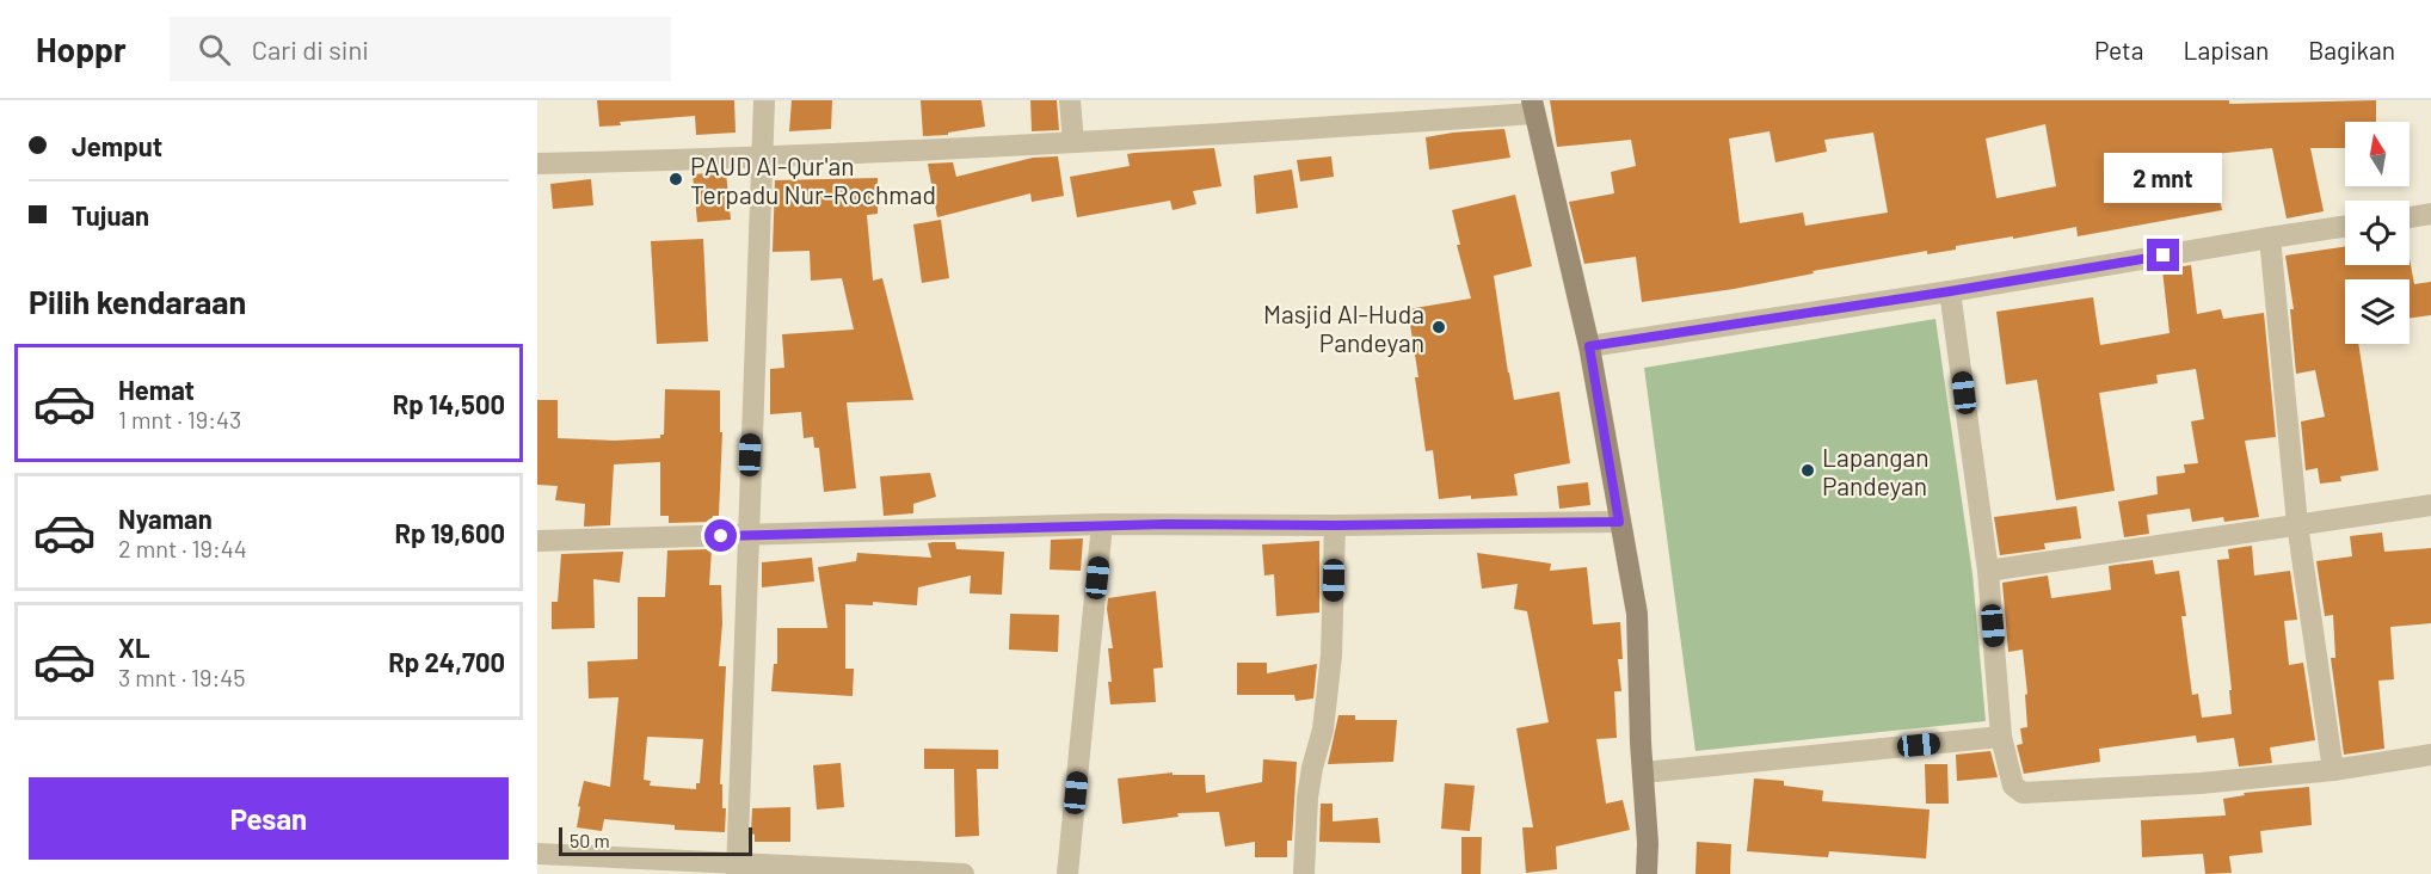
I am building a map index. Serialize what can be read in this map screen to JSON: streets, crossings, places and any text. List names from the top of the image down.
{
  "places": ["PAUD Al-Qur'an Terpadu Nur-Rochmad", "Masjid Al-Huda Pandeyan", "Lapangan Pandeyan"],
  "scale_bar": "50 m",
  "north": "top",
  "page": {
    "header": "Hoppr",
    "search": "Cari di sini",
    "nav": ["Peta", "Lapisan", "Bagikan"],
    "banner": ["Jemput", "Tujuan"],
    "bubble": "2 mnt",
    "heading": "Pilih kendaraan",
    "list": [
      {
        "name": "Hemat",
        "note": "1 mnt · 19:43",
        "value": "Rp 14,500"
      },
      {
        "name": "Nyaman",
        "note": "2 mnt · 19:44",
        "value": "Rp 19,600"
      },
      {
        "name": "XL",
        "note": "3 mnt · 19:45",
        "value": "Rp 24,700"
      }
    ],
    "buttons": "Pesan",
    "scale": "50 m"
  }
}
